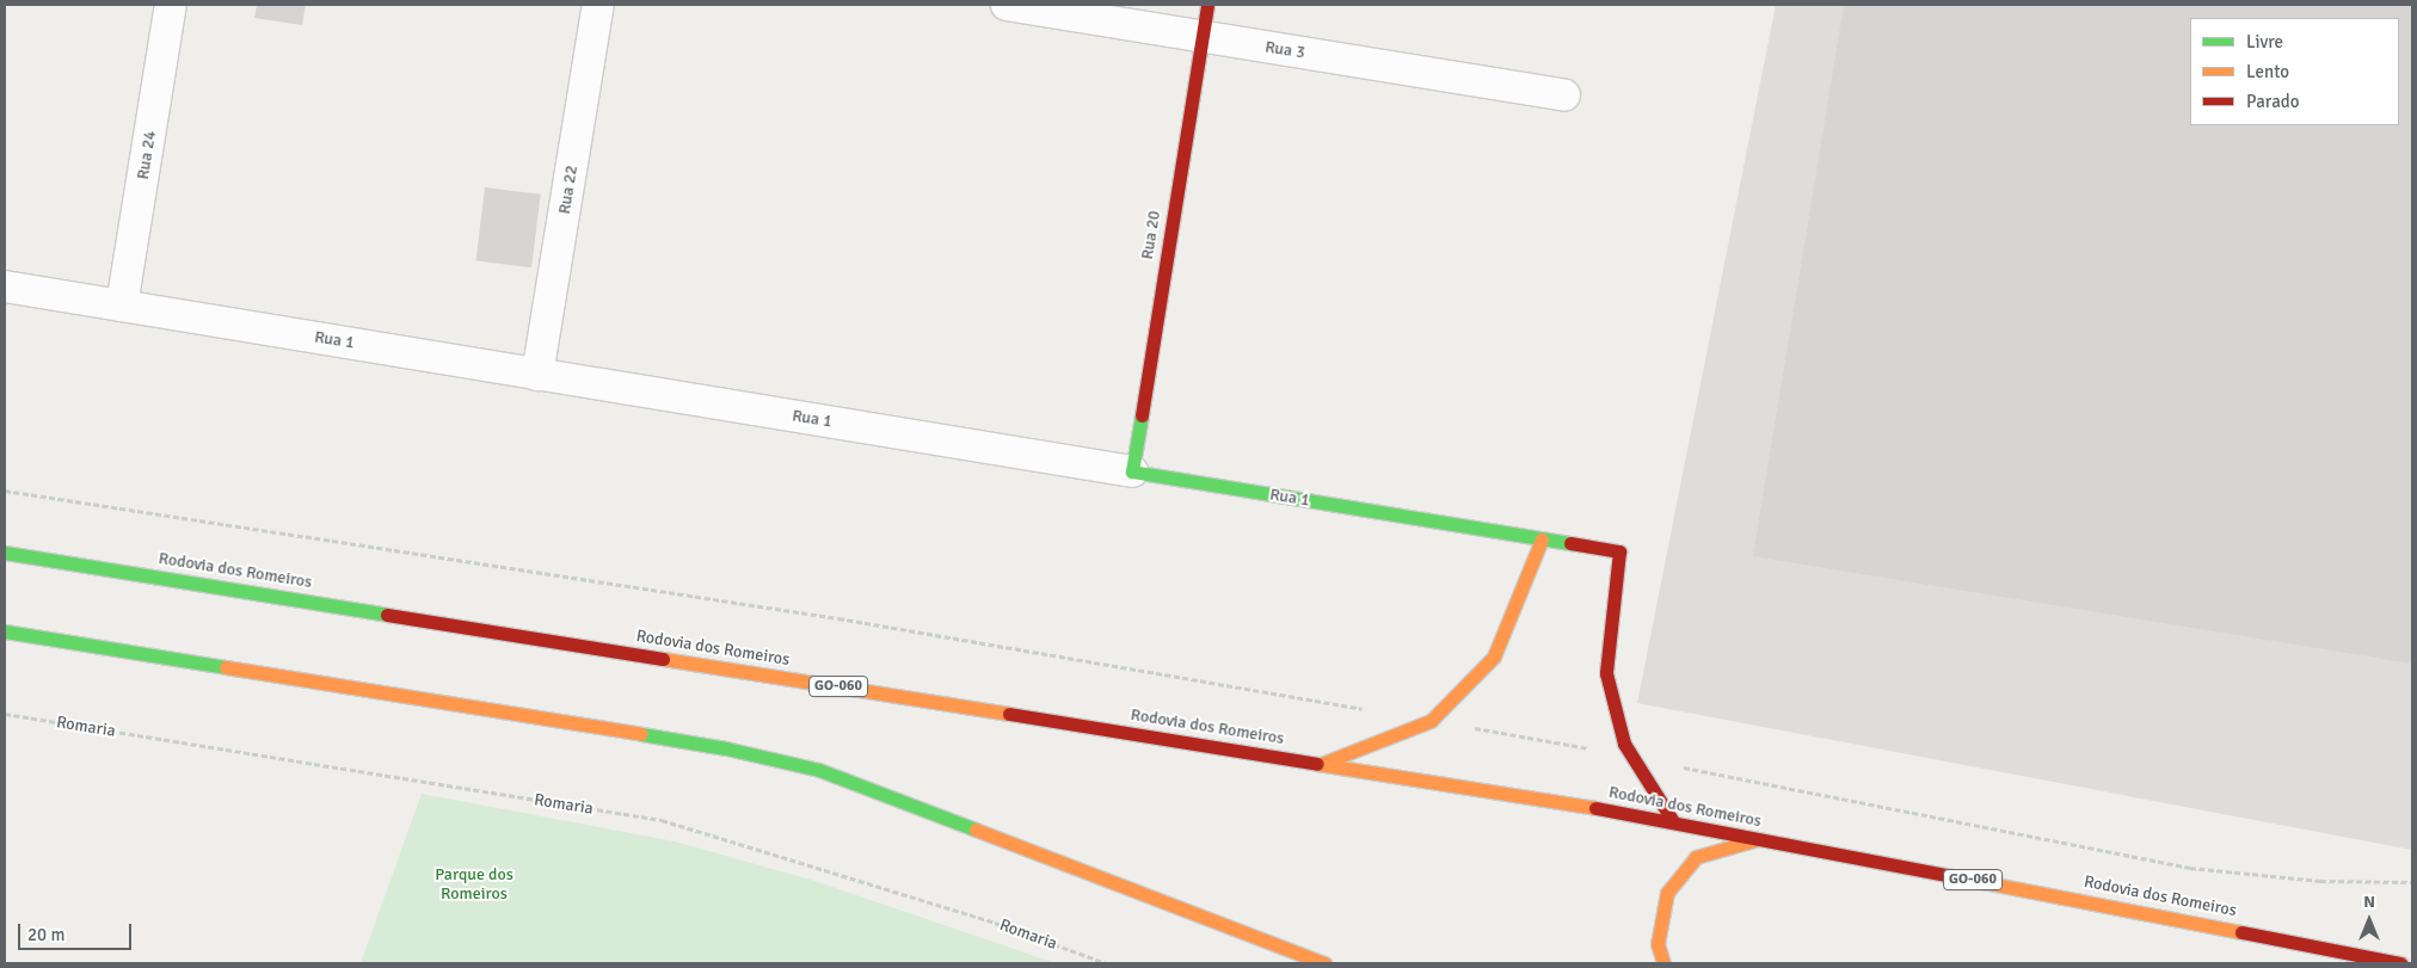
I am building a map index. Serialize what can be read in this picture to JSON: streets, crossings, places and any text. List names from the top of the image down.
{
  "streets": {
    "main road": [
      "Rua 20",
      "Rua 1",
      "Rodovia dos Romeiros",
      "GO-060"
    ],
    "street": ["Rua 3", "Rua 24", "Rua 22"],
    "path": ["Romaria"]
  },
  "crossings": [
    ["Rua 3", "Rua 20"],
    ["Rua 24", "Rua 1"],
    ["Rua 22", "Rua 1"],
    ["Rua 20", "Rua 1"]
  ],
  "parks": ["Parque dos Romeiros"],
  "legend": ["Livre", "Lento", "Parado"],
  "scale_bar": "20 m",
  "north": "top"
}
